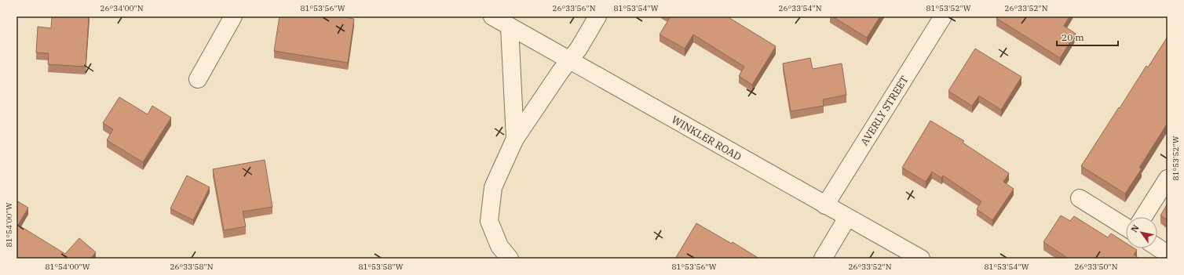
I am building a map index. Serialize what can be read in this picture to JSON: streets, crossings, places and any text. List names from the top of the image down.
{
  "streets": {
    "street": ["AVERLY STREET", "WINKLER ROAD"]
  },
  "crossings": [
    ["AVERLY STREET", "WINKLER ROAD"]
  ],
  "scale_bar": "20 m",
  "north": "top left",
  "coordinates": [
    "26°34'00\"N",
    "81°53'56\"W",
    "26°33'56\"N",
    "81°53'54\"W",
    "26°33'54\"N",
    "81°53'52\"W",
    "26°33'52\"N",
    "81°54'00\"W",
    "26°33'58\"N",
    "81°53'58\"W",
    "26°33'50\"N"
  ]
}
